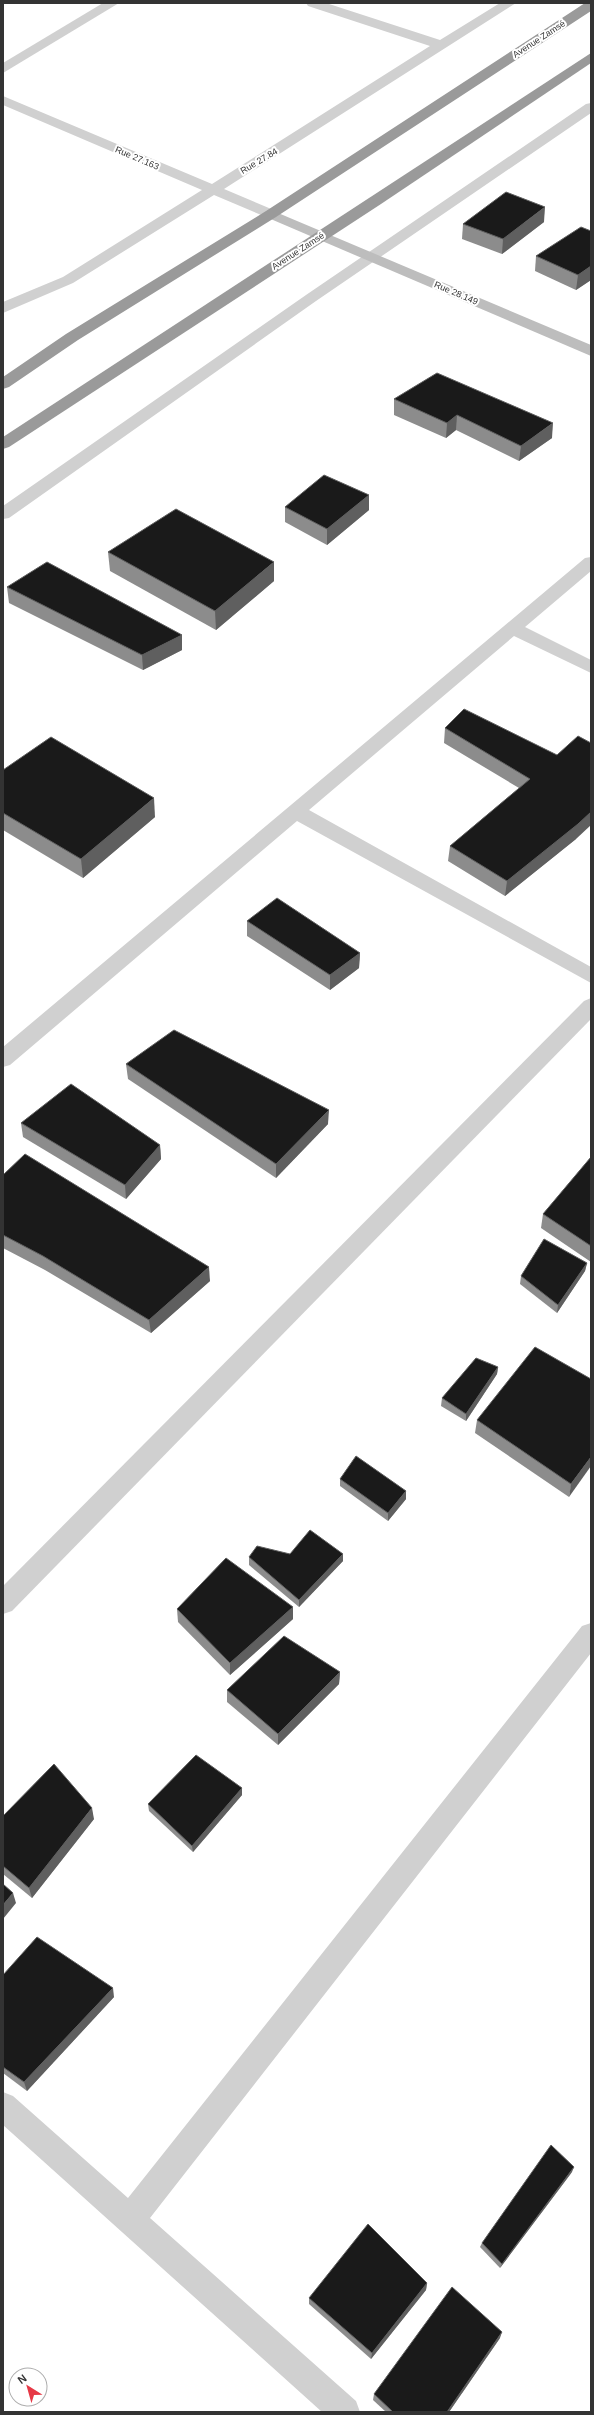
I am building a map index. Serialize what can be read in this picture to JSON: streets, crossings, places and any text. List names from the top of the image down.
{
  "streets": {
    "highway": ["Avenue Zamsé"],
    "street": ["Rue 27.163", "Rue 27.84", "Rue 28.149"]
  },
  "crossings": [
    ["Avenue Zamsé", "Rue 27.163"],
    ["Avenue Zamsé", "Rue 28.149"],
    ["Rue 27.163", "Rue 27.84"],
    ["Rue 27.163", "Rue 28.149"]
  ],
  "north": "top left"
}
